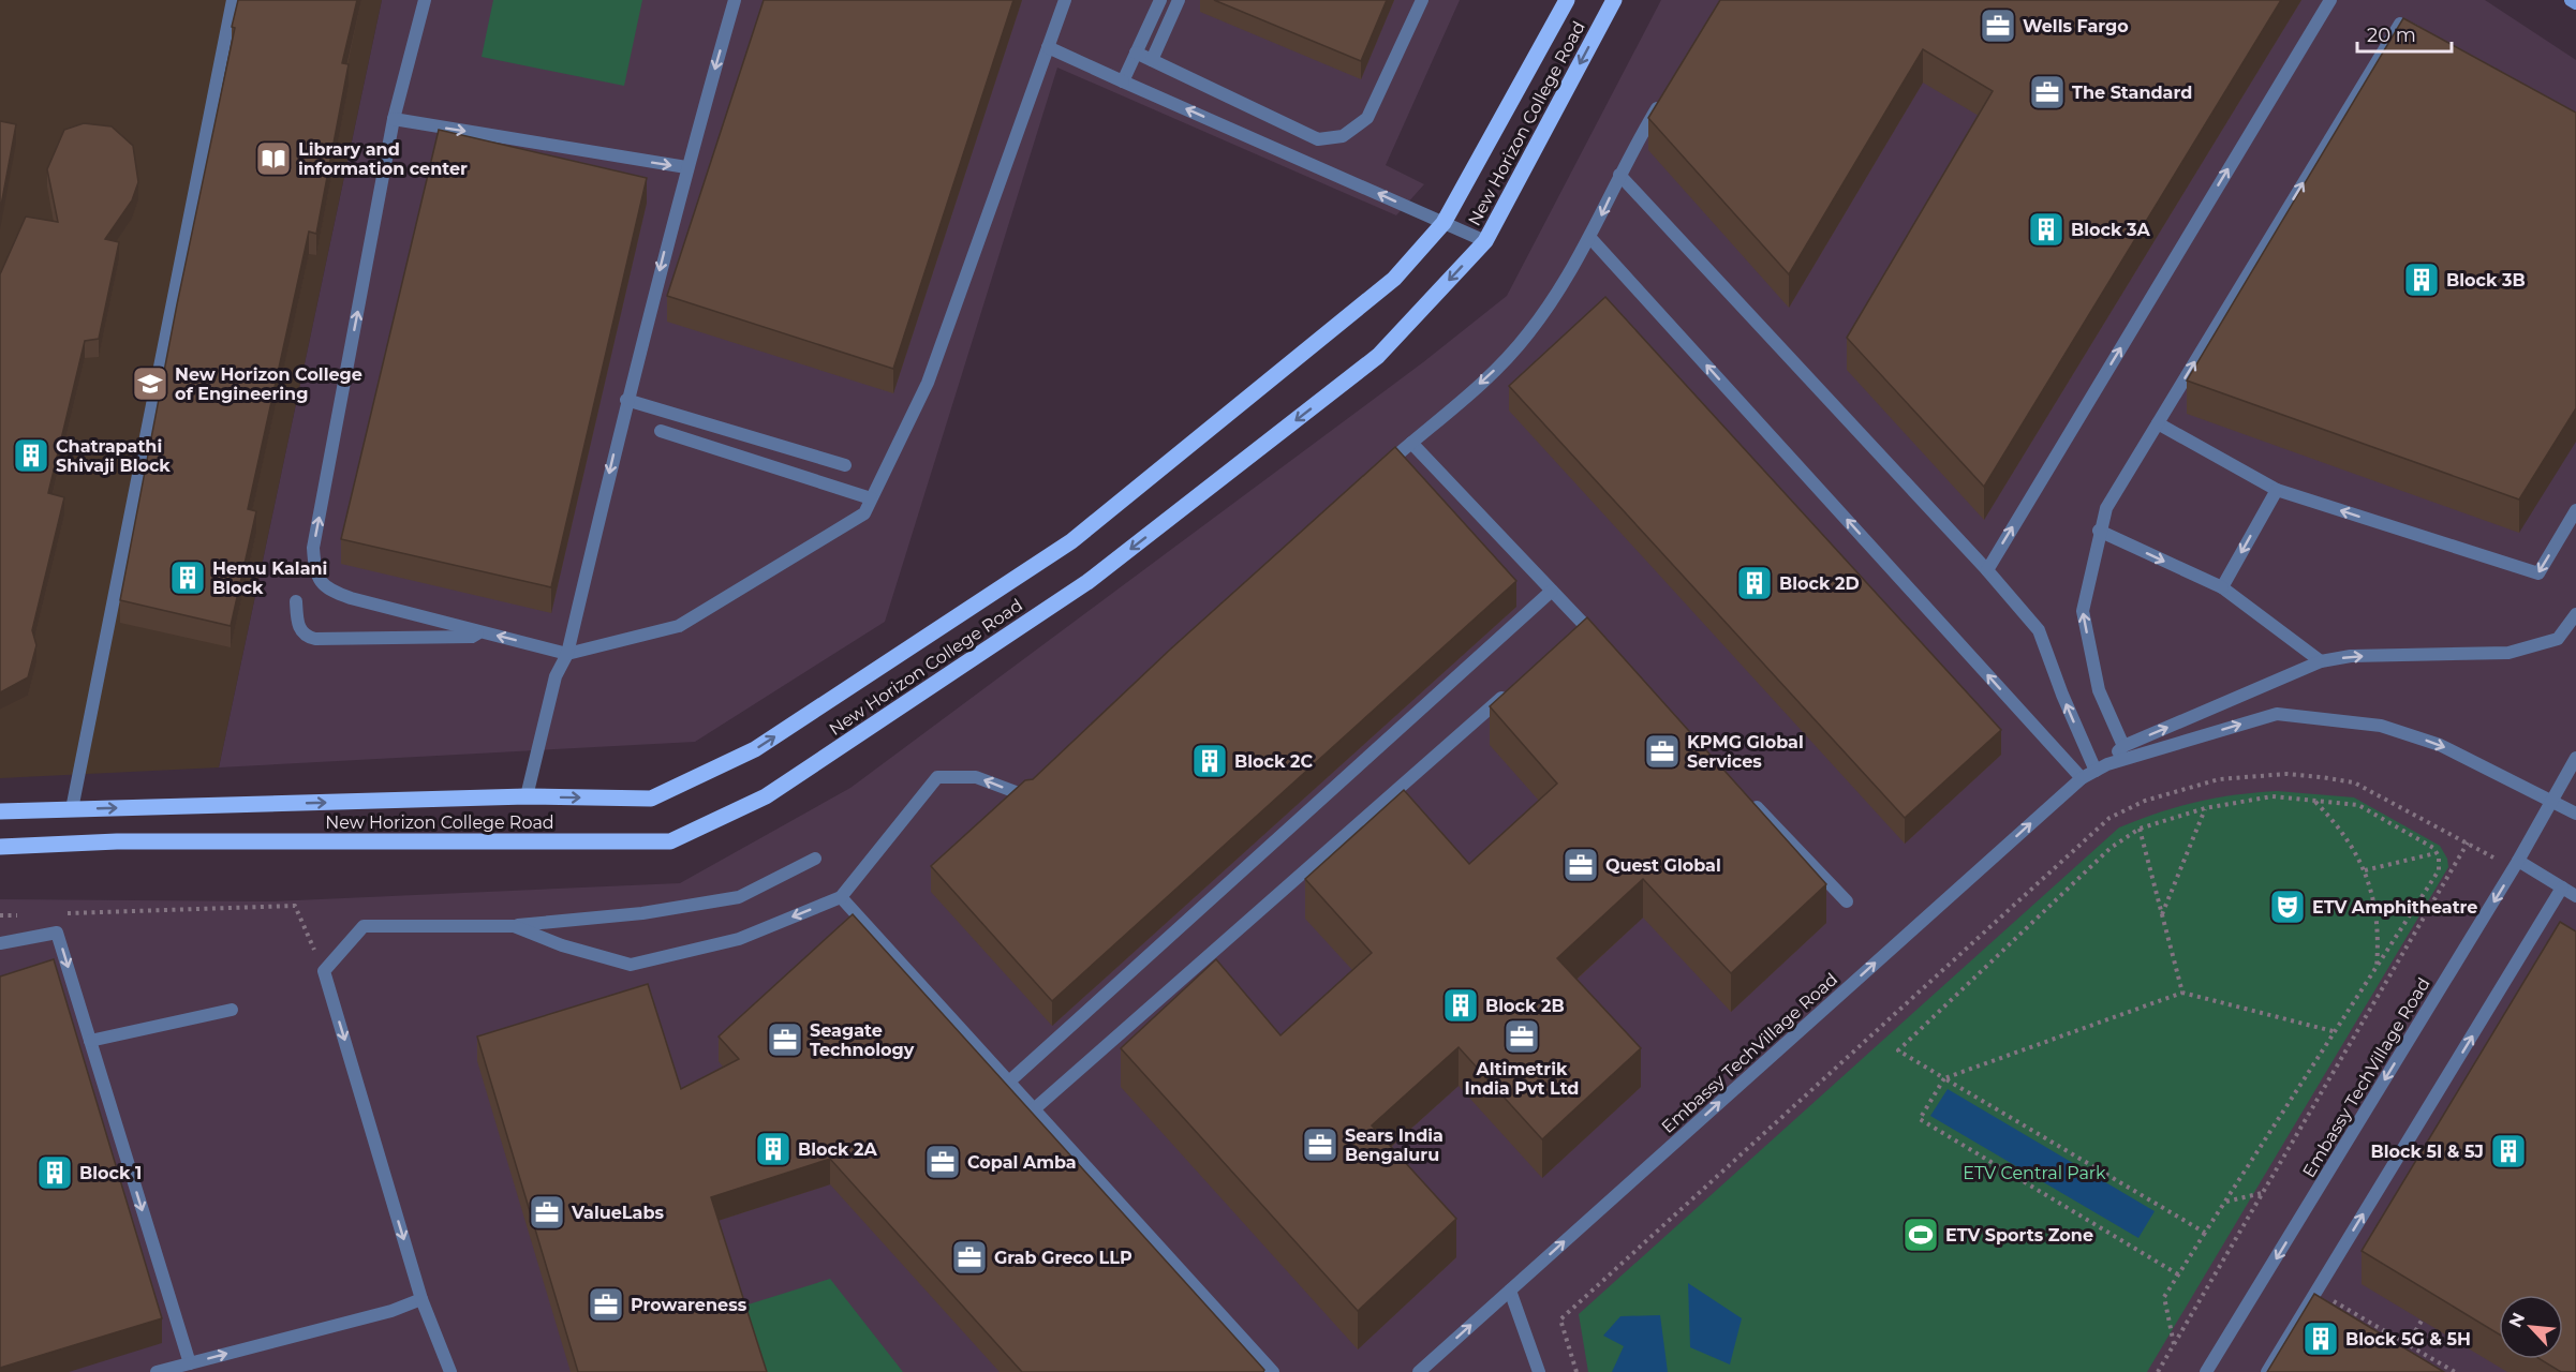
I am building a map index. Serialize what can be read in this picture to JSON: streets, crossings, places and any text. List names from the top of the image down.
{
  "streets": {
    "main road": ["New Horizon College Road"],
    "street": ["Embassy TechVillage Road"]
  },
  "parks": ["ETV Central Park"],
  "places": {
    "office": [
      "Wells Fargo",
      "The Standard",
      "KPMG Global Services",
      "Quest Global",
      "Altimetrik India Pvt Ltd",
      "Seagate Technology",
      "Sears India Bengaluru",
      "Copal Amba",
      "ValueLabs",
      "Grab Greco LLP",
      "Prowareness"
    ],
    "library": ["Library and information center"],
    "building": [
      "Block 3A",
      "Block 3B",
      "Chatrapathi Shivaji Block",
      "Hemu Kalani Block",
      "Block 2D",
      "Block 2C",
      "Block 2B",
      "Block 2A",
      "Block 5I & 5J",
      "Block 1",
      "Block 5G & 5H"
    ],
    "school or university": ["New Horizon College of Engineering"],
    "theatre": ["ETV Amphitheatre"],
    "sports": ["ETV Sports Zone"]
  },
  "scale_bar": "20 m",
  "north": "top left"
}
